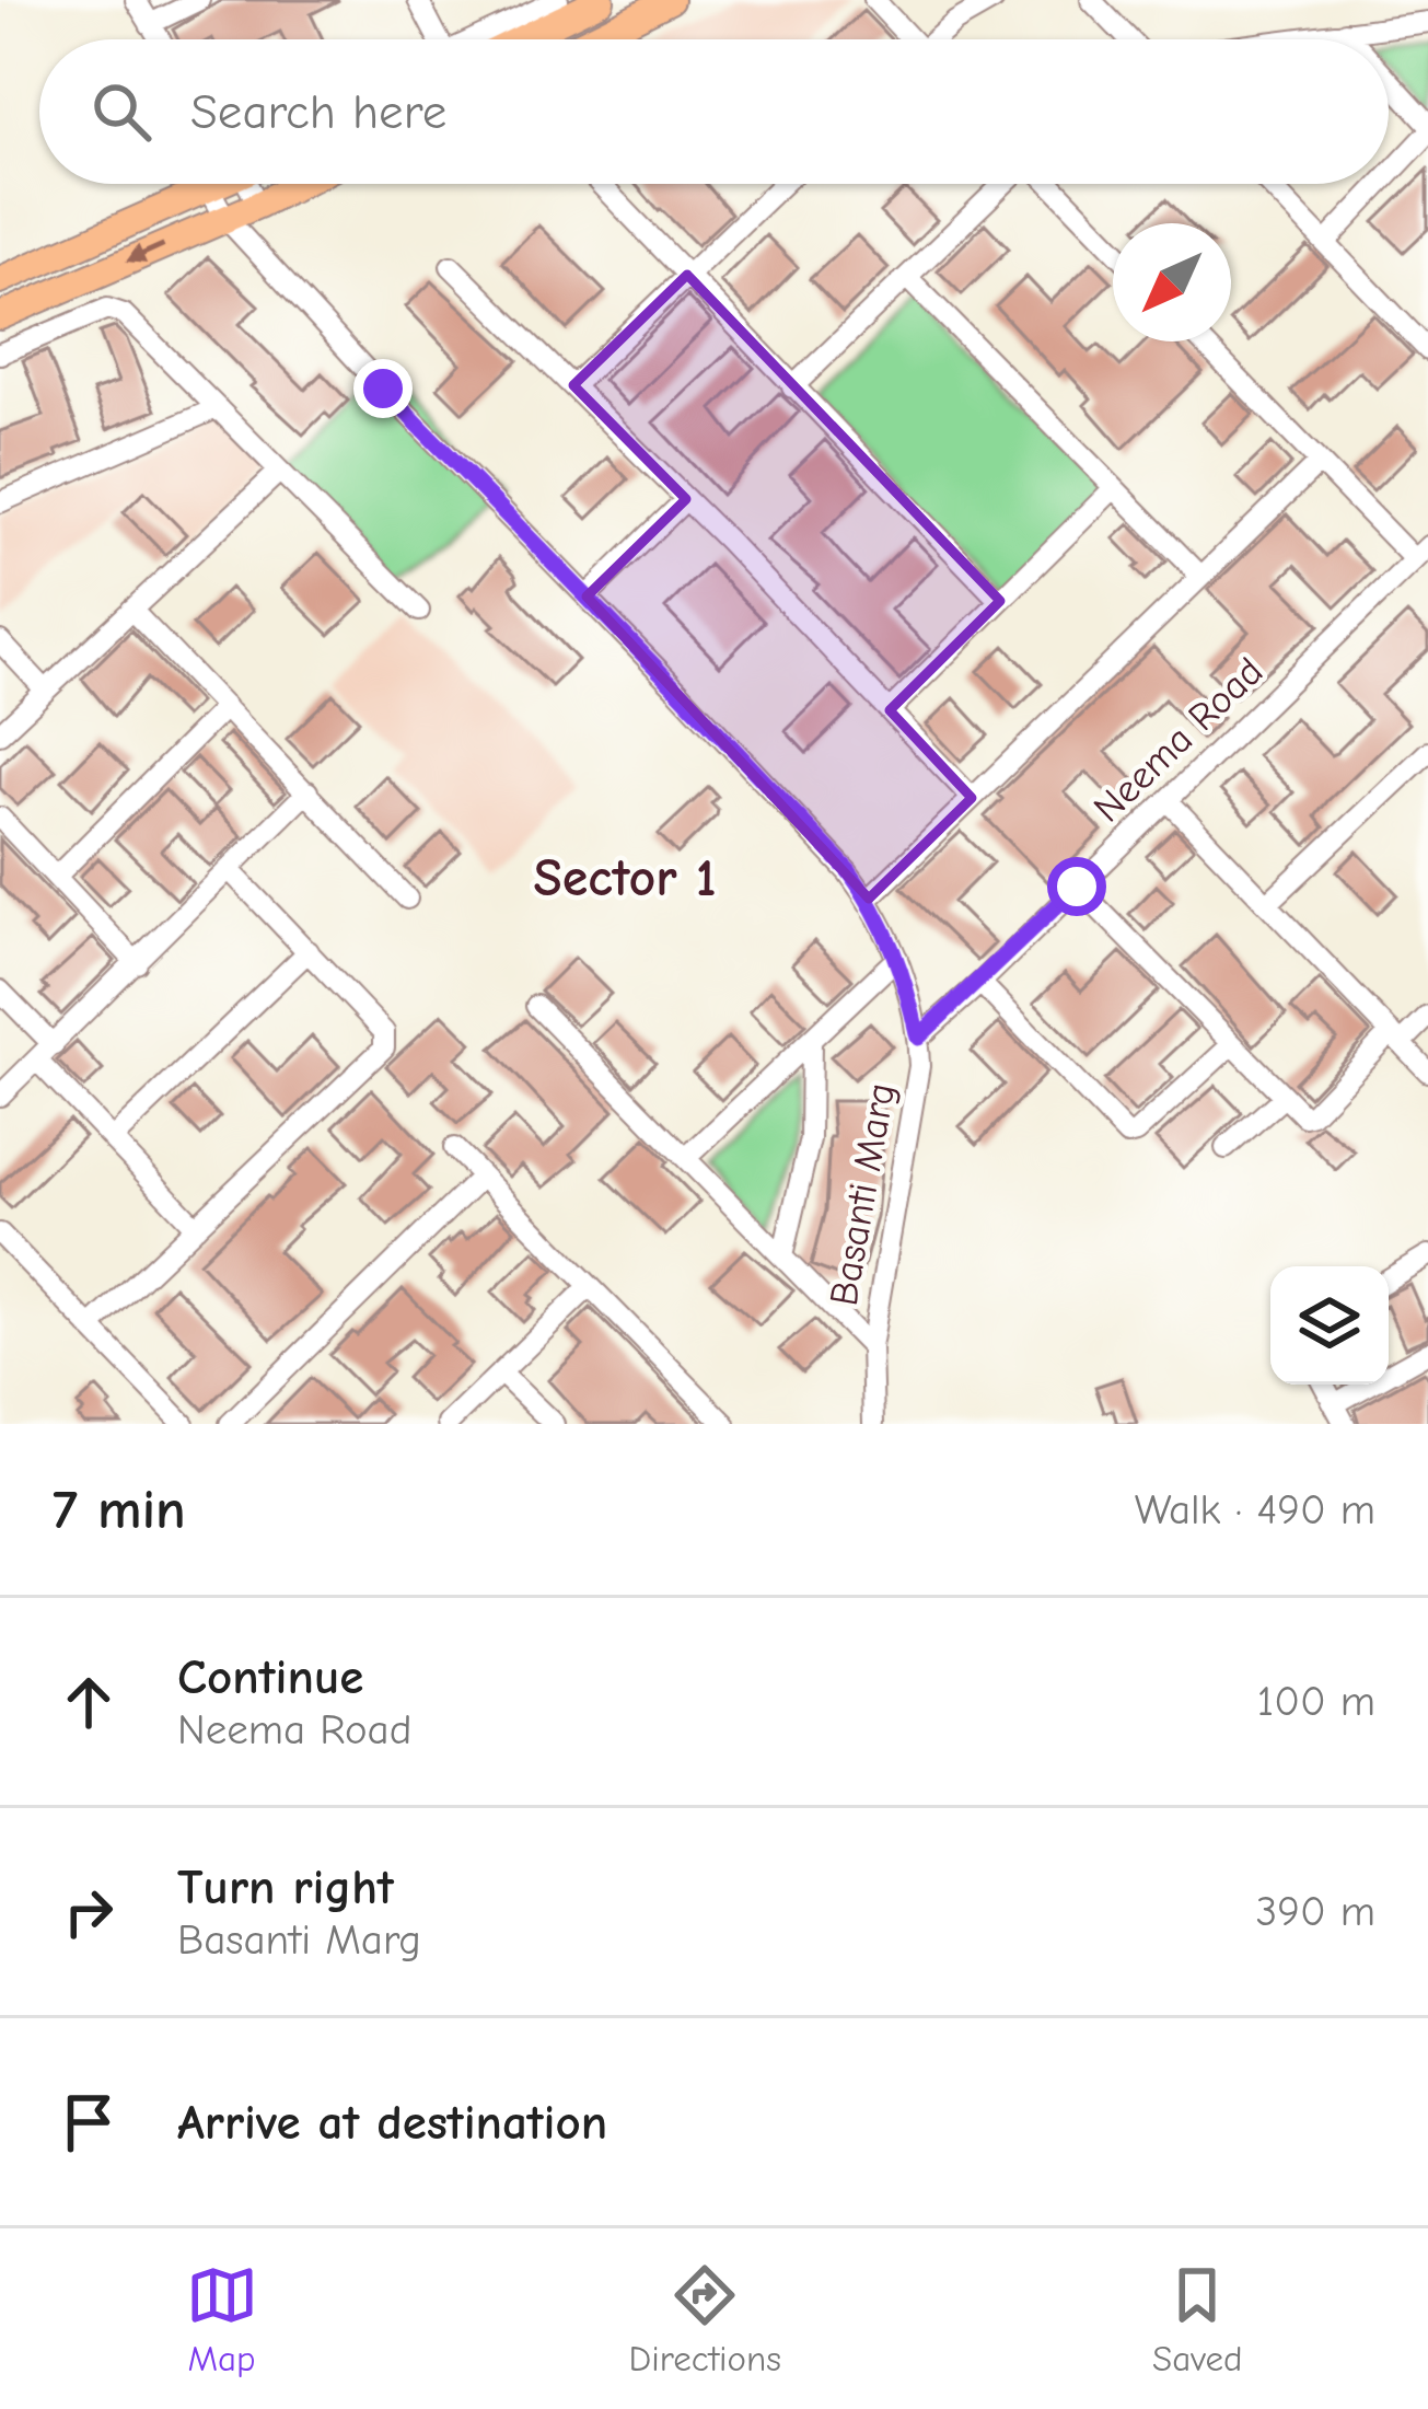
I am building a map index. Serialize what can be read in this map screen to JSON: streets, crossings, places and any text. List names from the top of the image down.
{
  "streets": {
    "street": ["Neema Road", "Basanti Marg"]
  },
  "crossings": [
    ["Neema Road", "Basanti Marg"]
  ],
  "districts": ["Sector 1"],
  "north": "bottom left",
  "page": {
    "search": "Search here",
    "heading": ["7 min", "Walk · 490 m"],
    "list": [
      ["Continue", "Neema Road", "100 m"],
      ["Turn right", "Basanti Marg", "390 m"],
      "Arrive at destination"
    ],
    "nav": ["Map", "Directions", "Saved"]
  }
}
